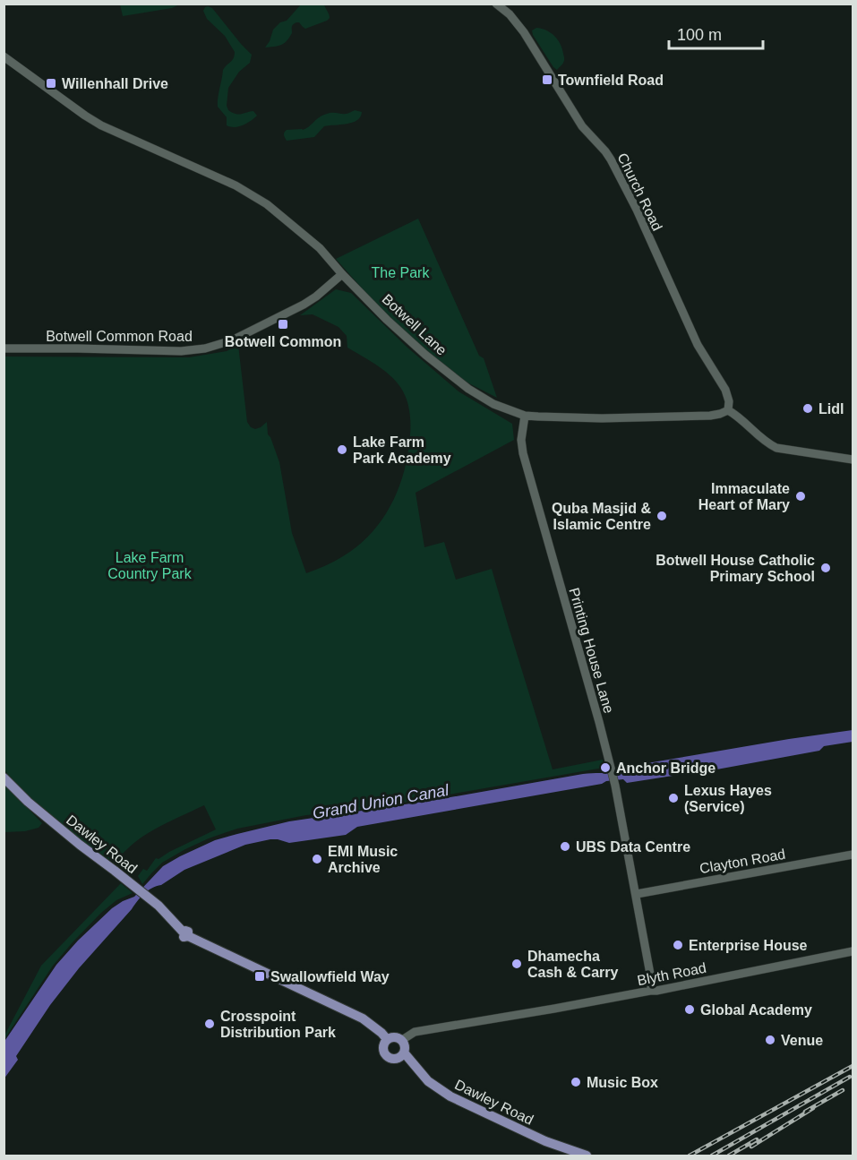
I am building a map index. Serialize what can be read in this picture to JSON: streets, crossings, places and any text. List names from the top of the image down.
{
  "streets": {
    "main road": ["Dawley Road"],
    "street": [
      "Church Road",
      "Botwell Lane",
      "Botwell Common Road",
      "Printing House Lane",
      "Clayton Road",
      "Blyth Road"
    ]
  },
  "crossings": [
    ["Church Road", "Botwell Lane"],
    ["Botwell Lane", "Botwell Common Road"],
    ["Botwell Lane", "Printing House Lane"],
    ["Printing House Lane", "Clayton Road"],
    ["Printing House Lane", "Blyth Road"],
    ["Dawley Road", "Blyth Road"]
  ],
  "water": ["Grand Union Canal"],
  "parks": ["The Park", "Lake Farm Country Park"],
  "places": {
    "transit": [
      "Townfield Road",
      "Willenhall Drive",
      "Botwell Common",
      "Swallowfield Way"
    ],
    "other": [
      "Lidl",
      "Lake Farm Park Academy",
      "Immaculate Heart of Mary",
      "Quba Masjid & Islamic Centre",
      "Botwell House Catholic Primary School",
      "Anchor Bridge",
      "Lexus Hayes (Service)",
      "UBS Data Centre",
      "EMI Music Archive",
      "Enterprise House",
      "Dhamecha Cash & Carry",
      "Global Academy",
      "Crosspoint Distribution Park",
      "Venue",
      "Music Box"
    ]
  },
  "scale_bar": "100 m"
}
